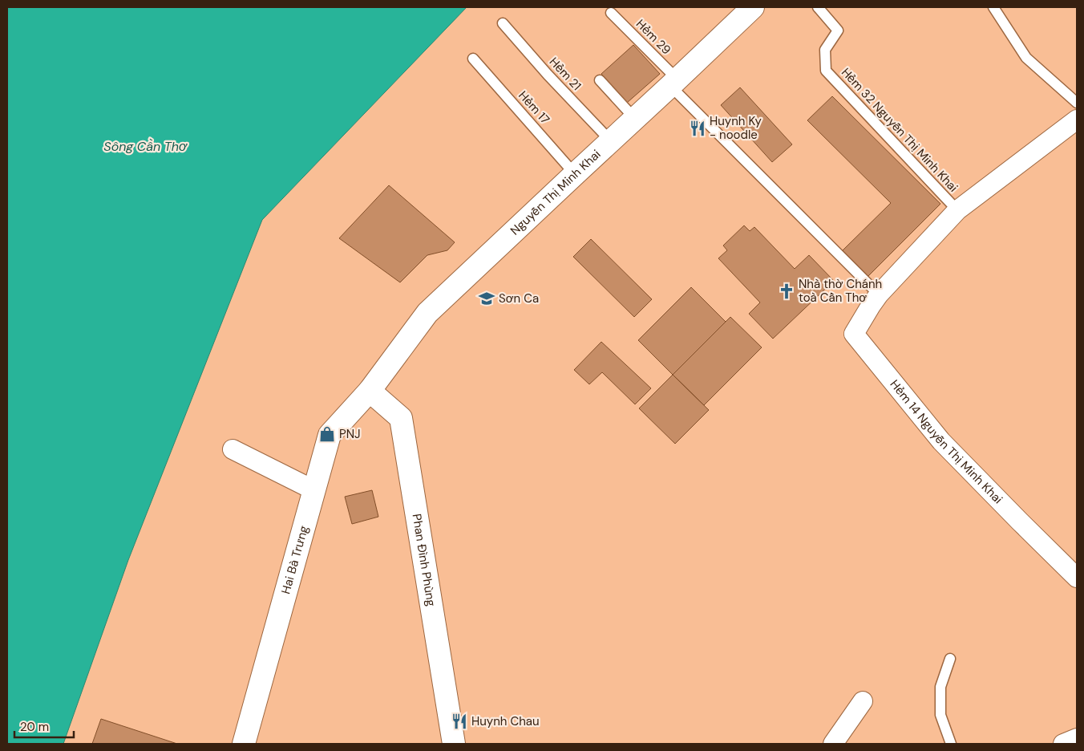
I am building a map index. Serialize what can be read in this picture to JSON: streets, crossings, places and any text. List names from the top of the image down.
{
  "streets": {
    "street": [
      "Nguyễn Thị Minh Khai",
      "Hẻm 14 Nguyễn Thị Minh Khai",
      "Hai Bà Trưng",
      "Phan Đình Phùng"
    ],
    "lane": [
      "Hẻm 29",
      "Hẻm 21",
      "Hẻm 17",
      "Hẻm 32 Nguyễn Thị Minh Khai"
    ]
  },
  "crossings": [
    ["Hẻm 29", "Nguyễn Thị Minh Khai"],
    ["Hẻm 21", "Nguyễn Thị Minh Khai"],
    ["Hẻm 17", "Nguyễn Thị Minh Khai"],
    ["Hẻm 32 Nguyễn Thị Minh Khai", "Hẻm 14 Nguyễn Thị Minh Khai"],
    ["Nguyễn Thị Minh Khai", "Hai Bà Trưng"],
    ["Nguyễn Thị Minh Khai", "Phan Đình Phùng"],
    ["Hai Bà Trưng", "Phan Đình Phùng"]
  ],
  "water": ["Sông Cần Thơ"],
  "places": {
    "restaurant": ["Huynh Ky - noodle", "Huynh Chau"],
    "church": ["Nhà thờ Chánh toà Cần Thơ"],
    "school or university": ["Sơn Ca"],
    "shop": ["PNJ"]
  },
  "scale_bar": "20 m"
}
